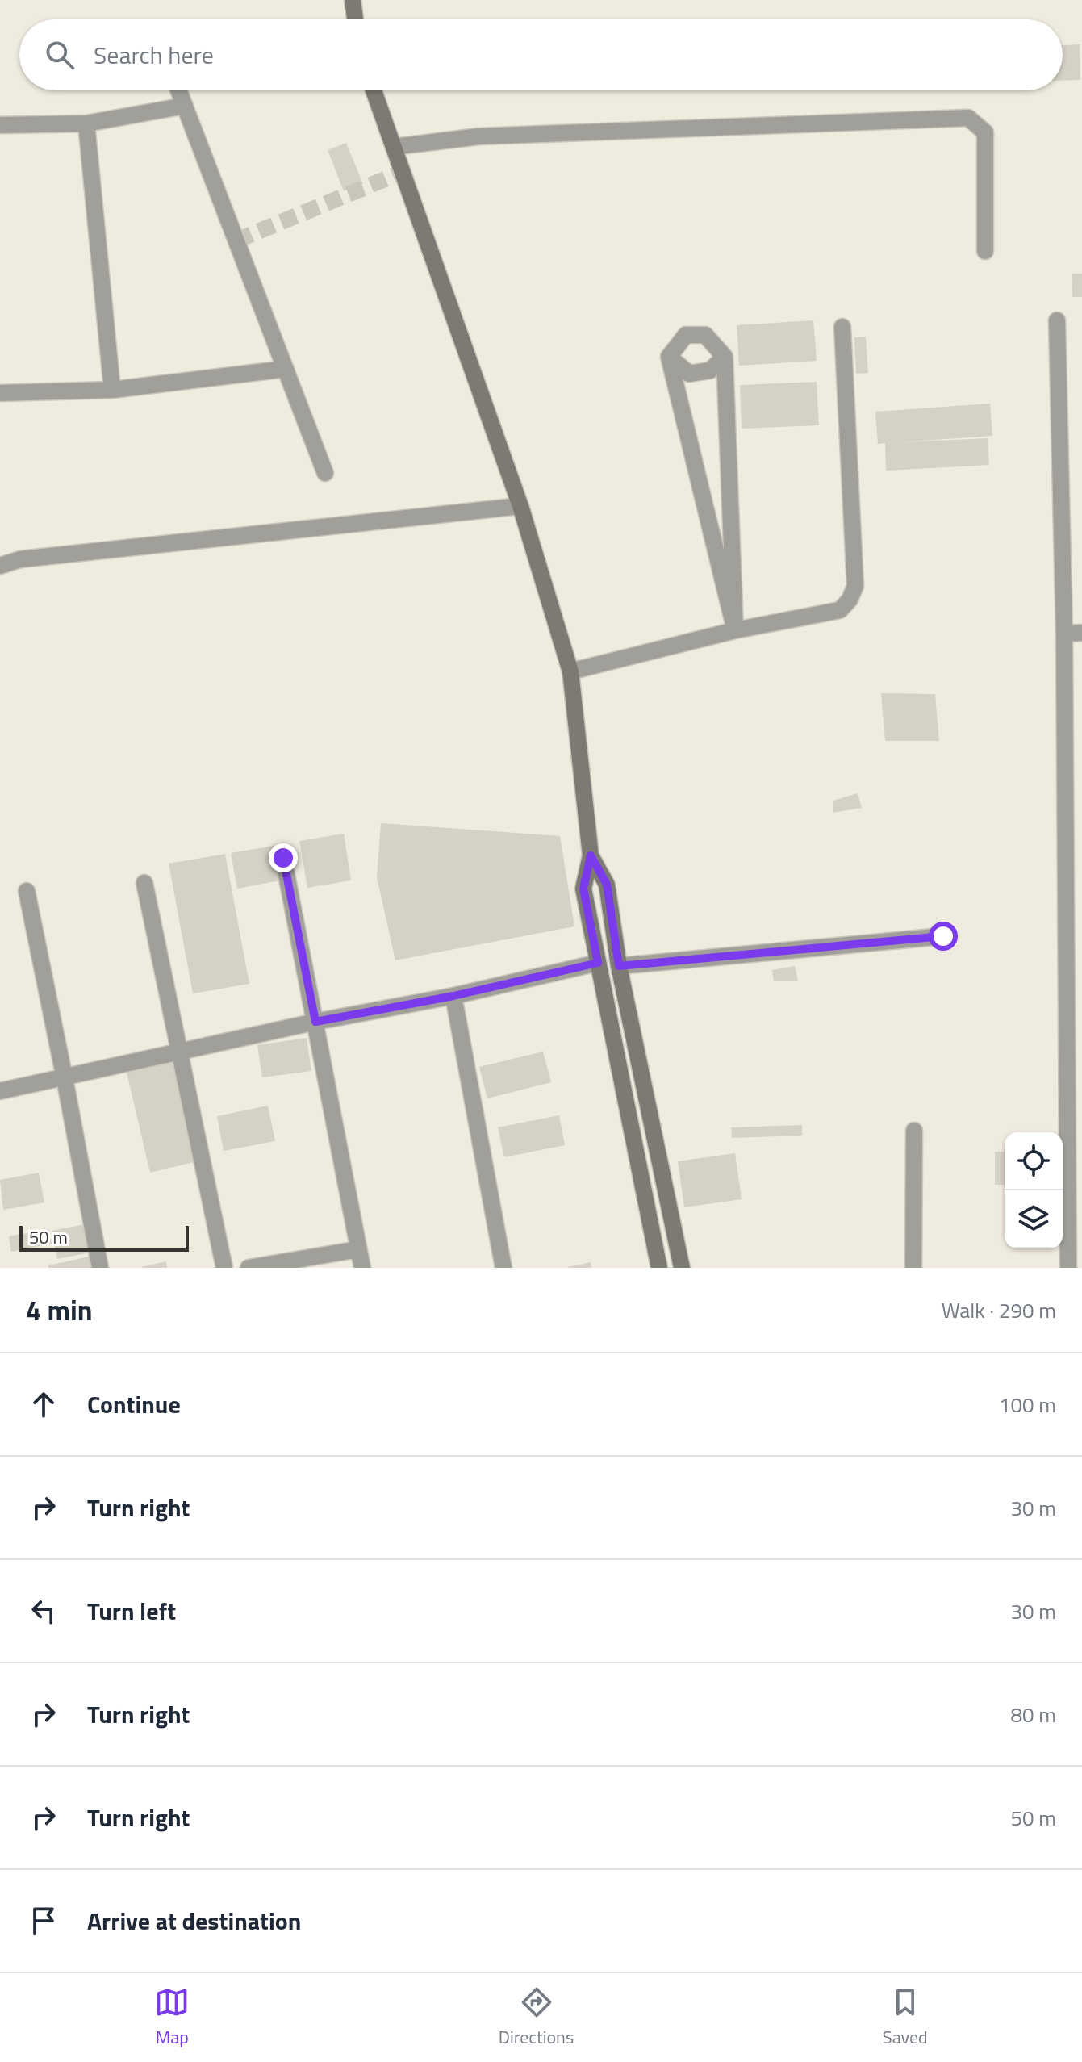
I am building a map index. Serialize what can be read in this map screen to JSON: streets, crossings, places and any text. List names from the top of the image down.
{
  "scale_bar": "50 m",
  "page": {
    "search": "Search here",
    "scale": "50 m",
    "heading": ["4 min", "Walk · 290 m"],
    "list": [
      ["Continue", "100 m"],
      ["Turn right", "30 m"],
      ["Turn left", "30 m"],
      ["Turn right", "80 m"],
      ["Turn right", "50 m"],
      "Arrive at destination"
    ],
    "nav": ["Map", "Directions", "Saved"]
  }
}
